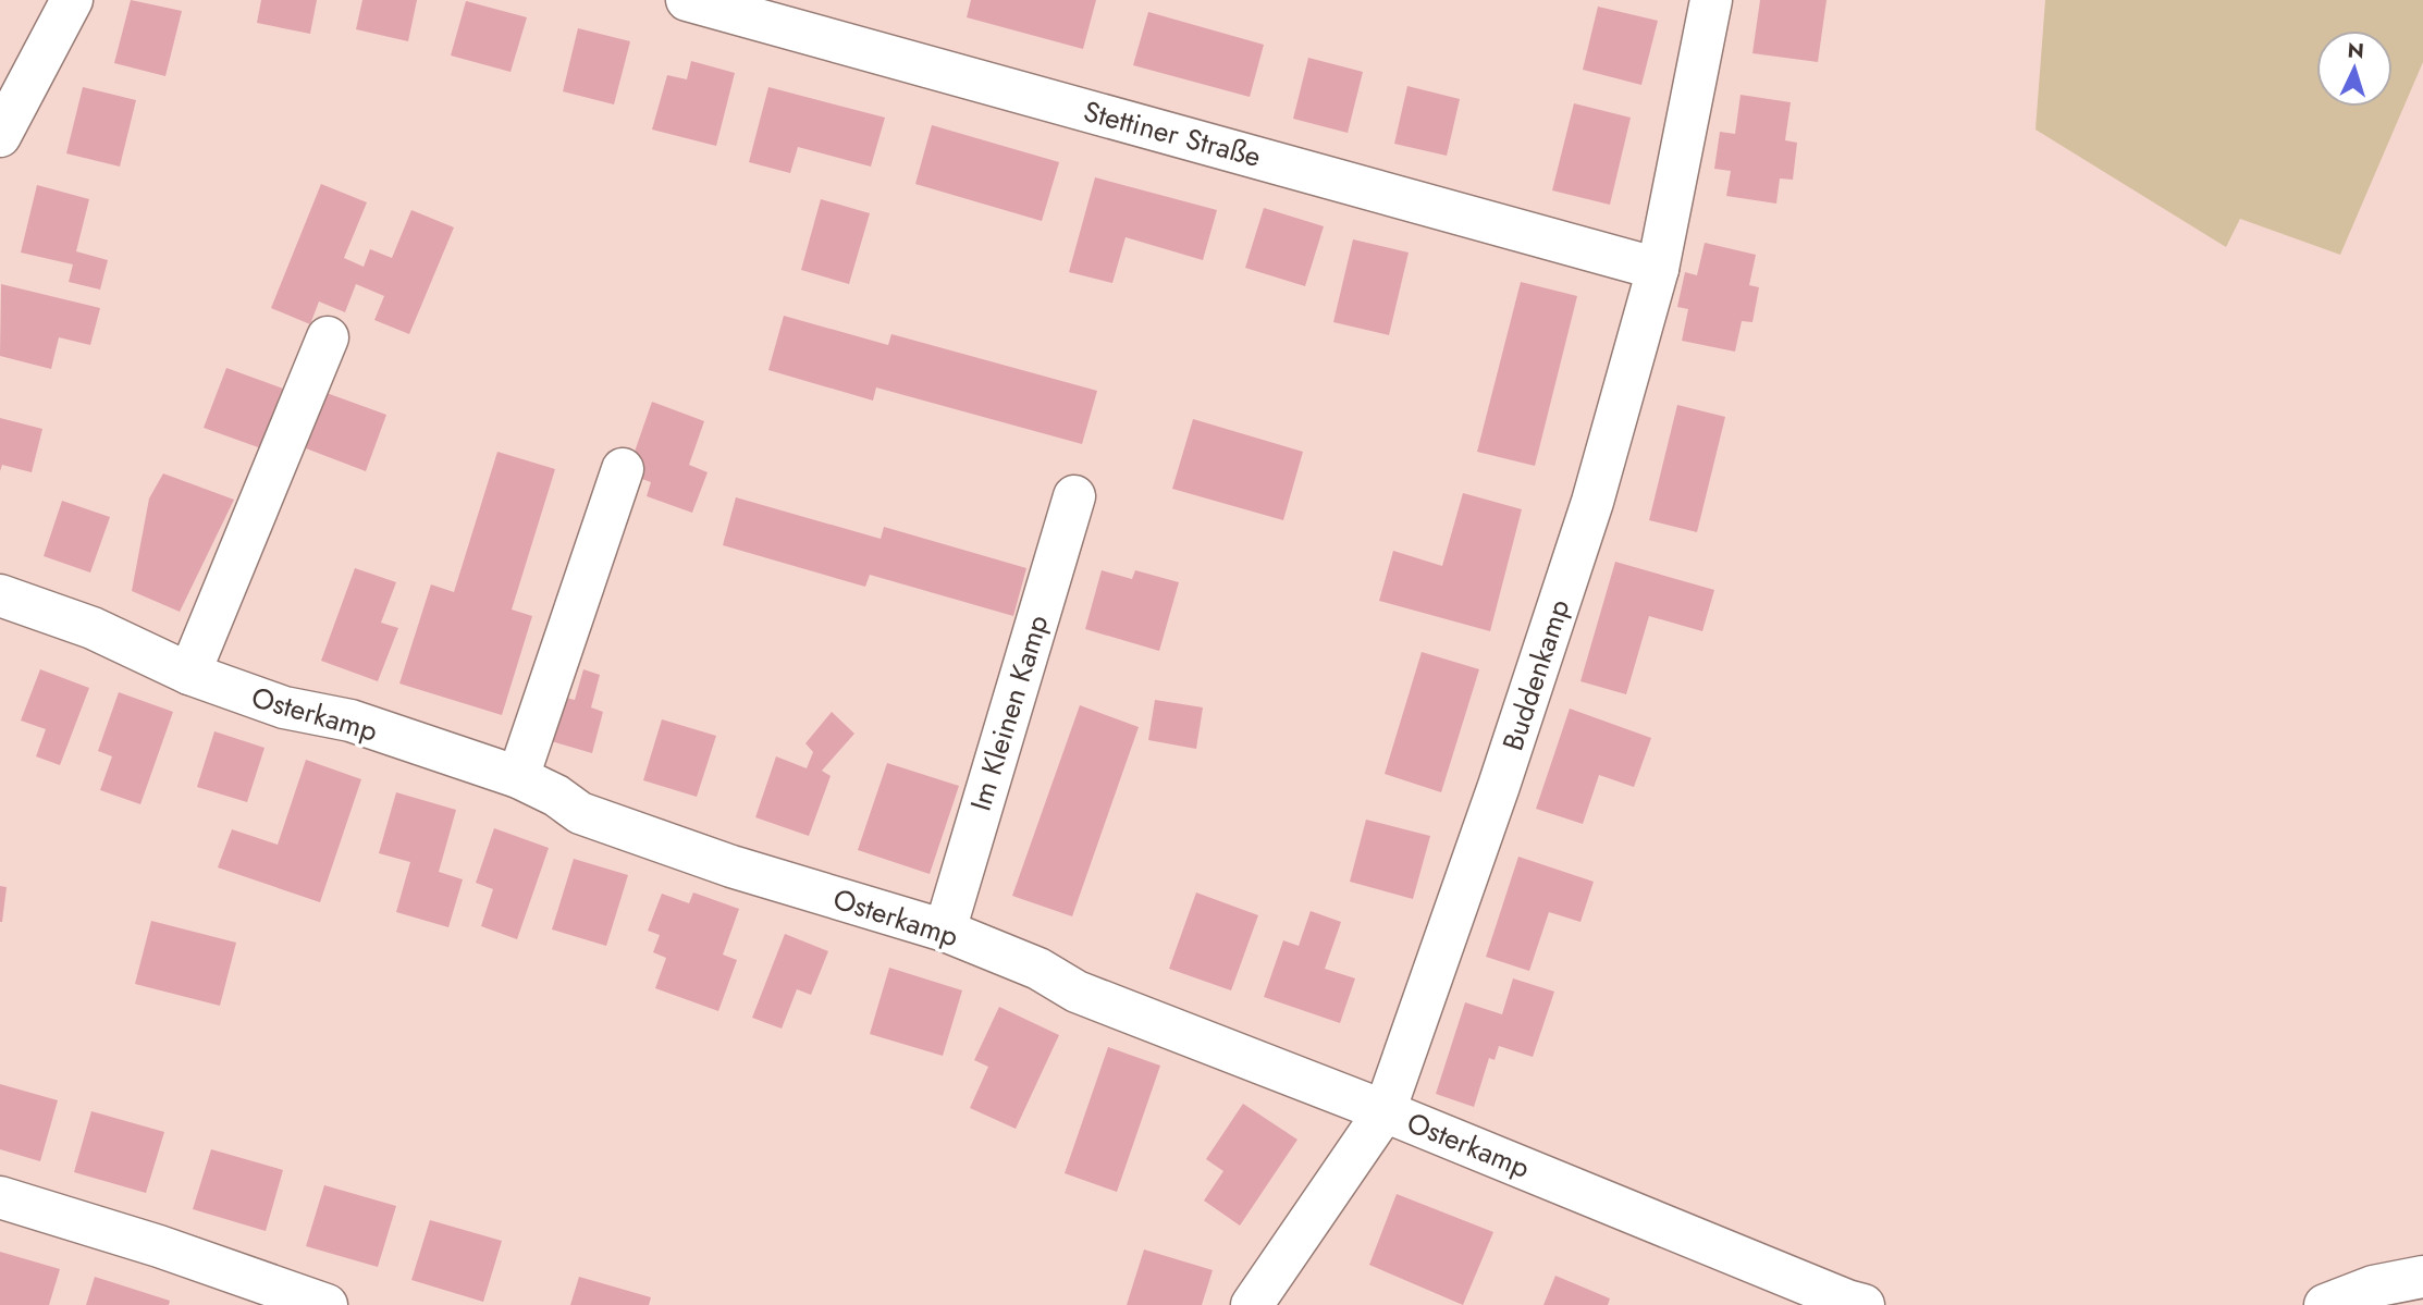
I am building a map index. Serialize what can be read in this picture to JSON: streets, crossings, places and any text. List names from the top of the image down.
{
  "streets": {
    "street": [
      "Stettiner Straße",
      "Buddenkamp",
      "Im Kleinen Kamp",
      "Osterkamp"
    ]
  },
  "crossings": [
    ["Stettiner Straße", "Buddenkamp"],
    ["Buddenkamp", "Osterkamp"],
    ["Im Kleinen Kamp", "Osterkamp"]
  ],
  "north": "top"
}
